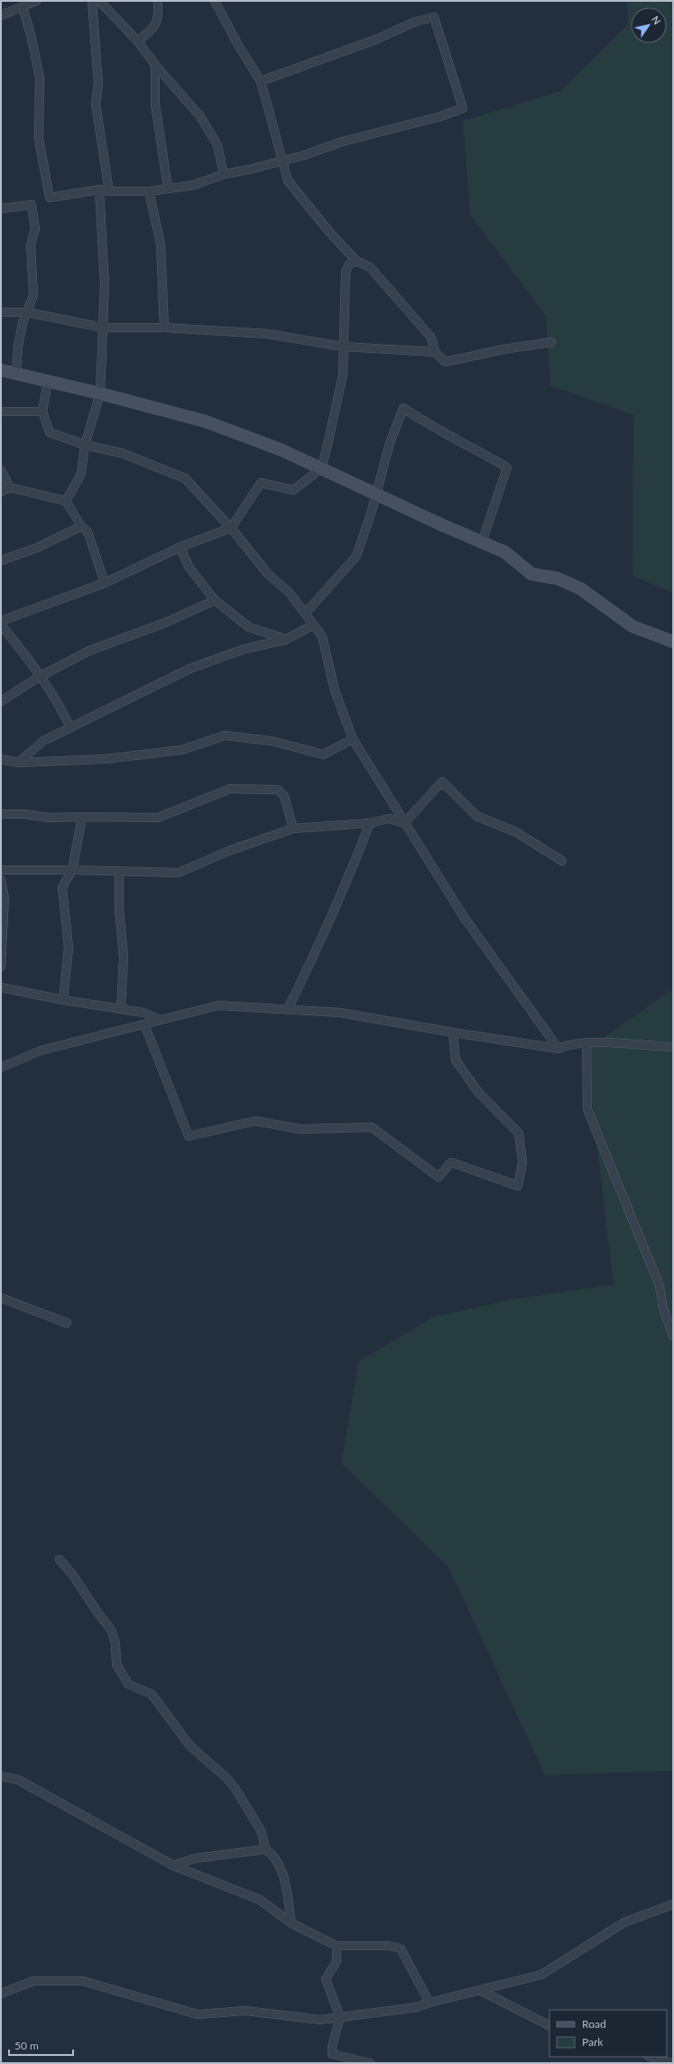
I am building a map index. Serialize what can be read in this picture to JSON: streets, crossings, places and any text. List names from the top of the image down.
{
  "legend": ["Road", "Park"],
  "scale_bar": "50 m",
  "north": "top right"
}
